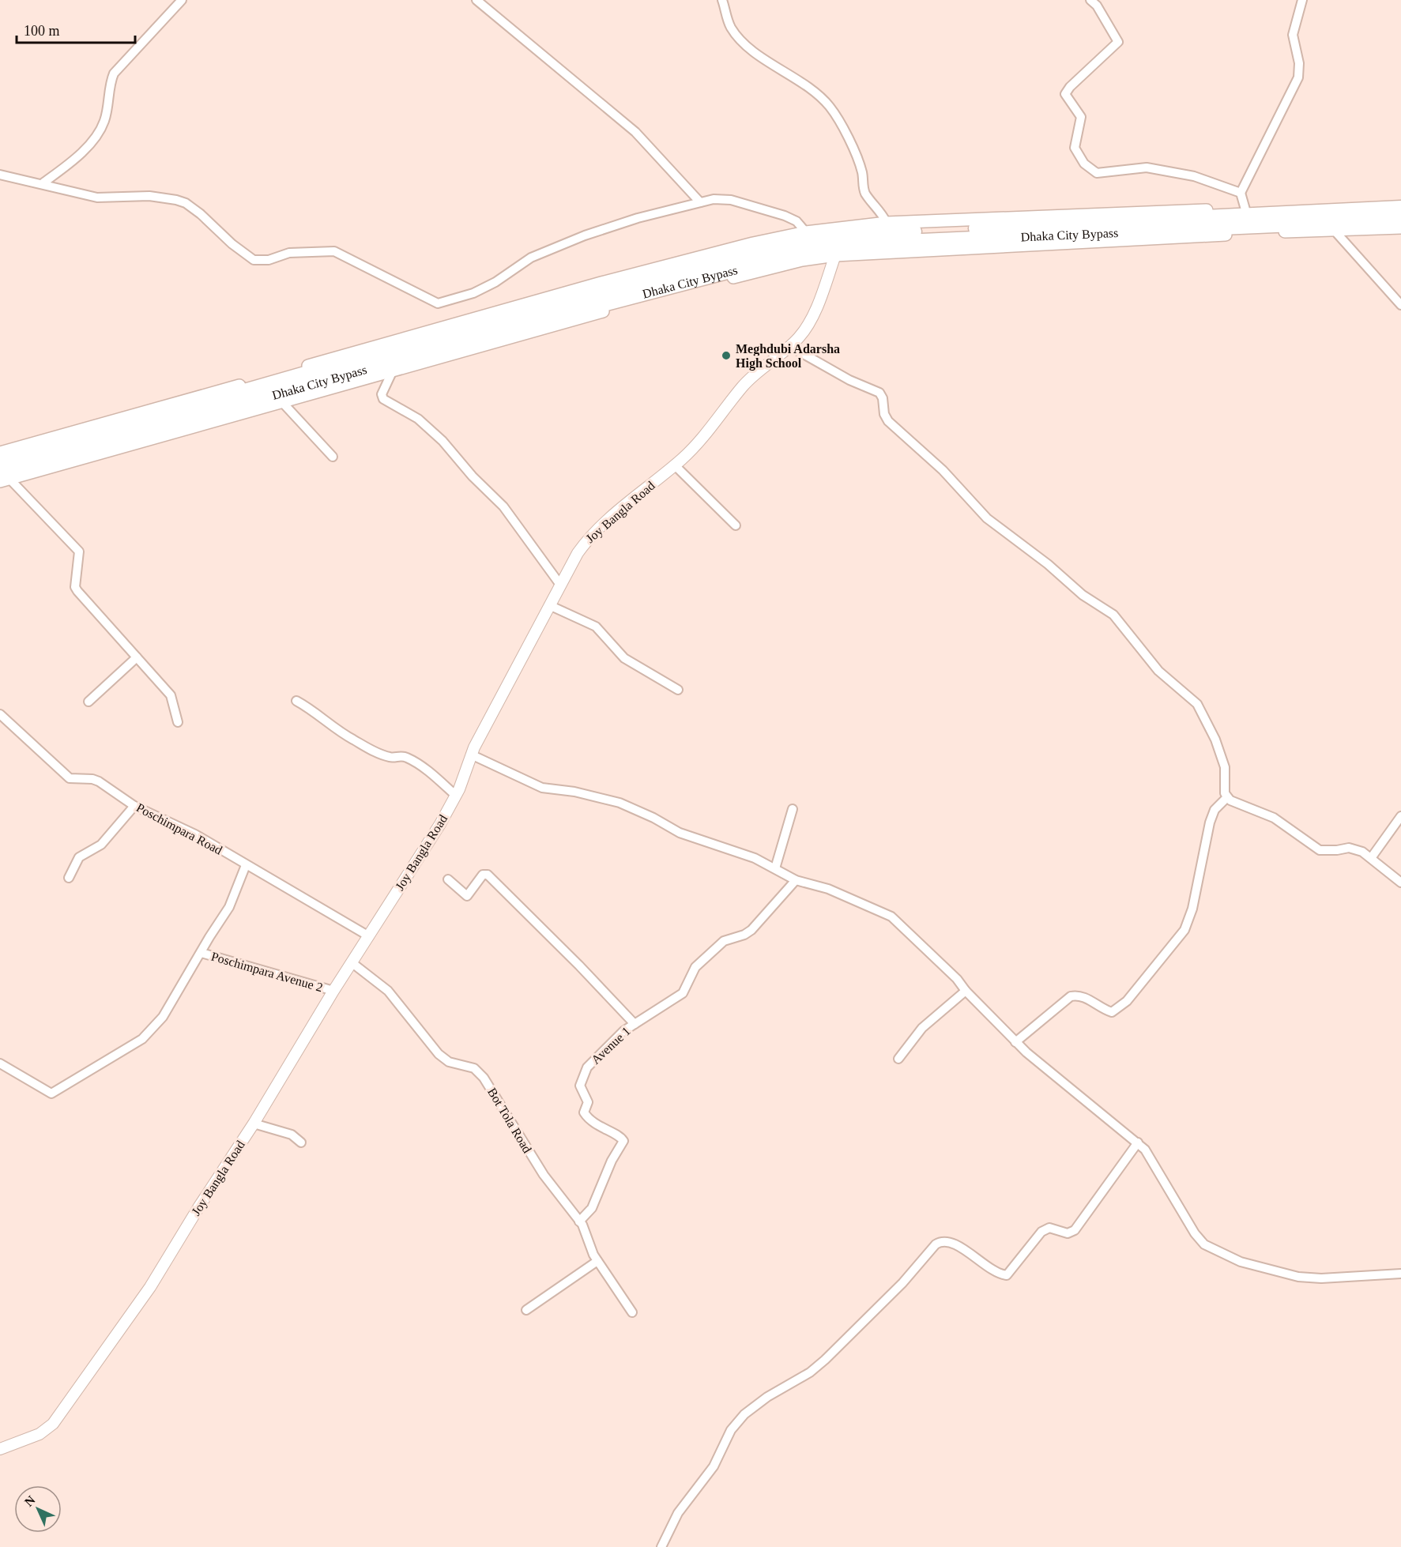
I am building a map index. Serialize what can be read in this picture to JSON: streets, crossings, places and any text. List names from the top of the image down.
{
  "streets": {
    "highway": ["Dhaka City Bypass"],
    "street": [
      "Joy Bangla Road",
      "Poschimpara Road",
      "Poschimpara Avenue 2",
      "Avenue 1",
      "Bot Tola Road"
    ]
  },
  "crossings": [
    ["Joy Bangla Road", "Poschimpara Road"],
    ["Joy Bangla Road", "Poschimpara Avenue 2"],
    ["Joy Bangla Road", "Bot Tola Road"],
    ["Avenue 1", "Bot Tola Road"]
  ],
  "places": ["Meghdubi Adarsha High School"],
  "scale_bar": "100 m",
  "north": "top left"
}
